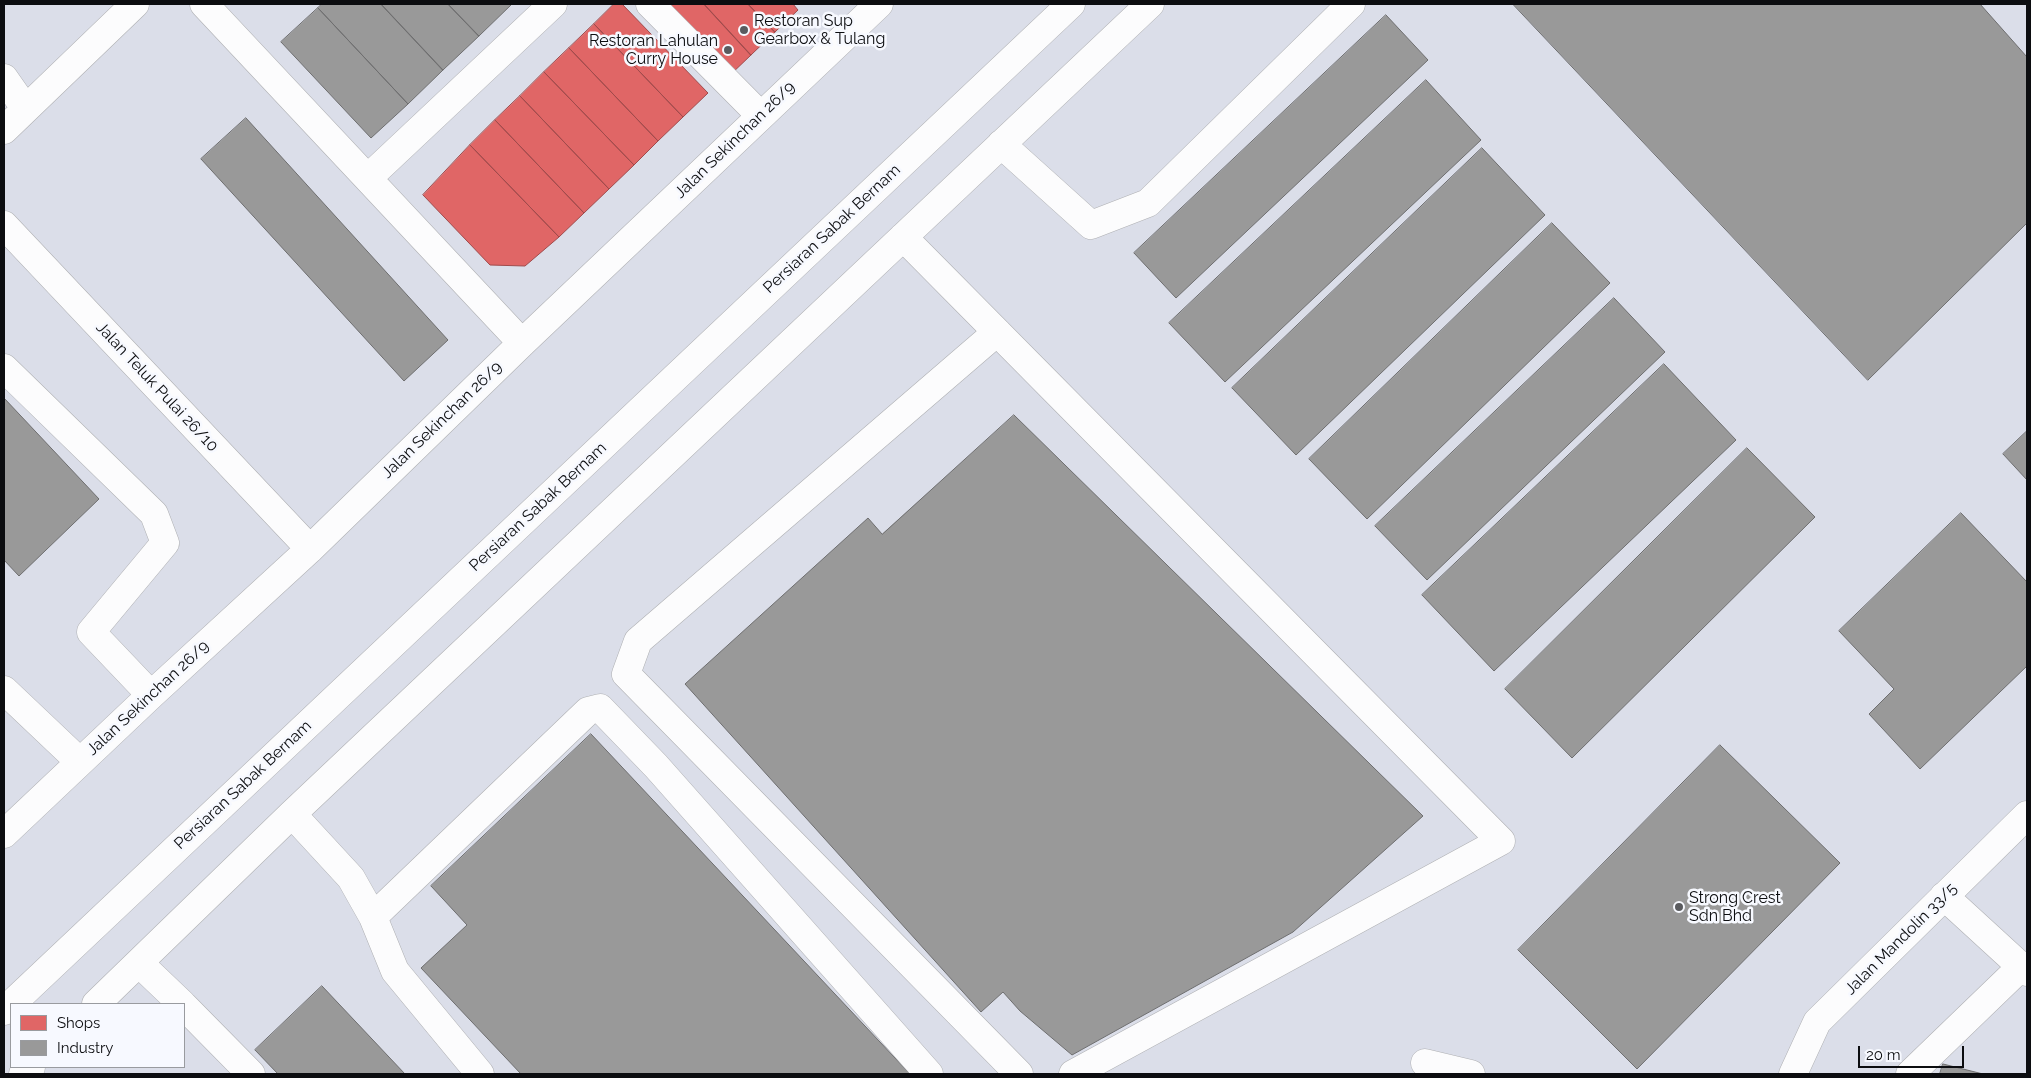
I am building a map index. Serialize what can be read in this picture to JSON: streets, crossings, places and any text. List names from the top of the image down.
{
  "streets": {
    "street": [
      "Jalan Sekinchan 26/9",
      "Persiaran Sabak Bernam",
      "Jalan Teluk Pulai 26/10",
      "Jalan Mandolin 33/5"
    ]
  },
  "crossings": [
    ["Jalan Sekinchan 26/9", "Jalan Teluk Pulai 26/10"]
  ],
  "places": ["Restoran Sup Gearbox & Tulang", "Restoran Lahulan Curry House", "Strong Crest Sdn Bhd"],
  "legend": ["Shops", "Industry"],
  "scale_bar": "20 m"
}
